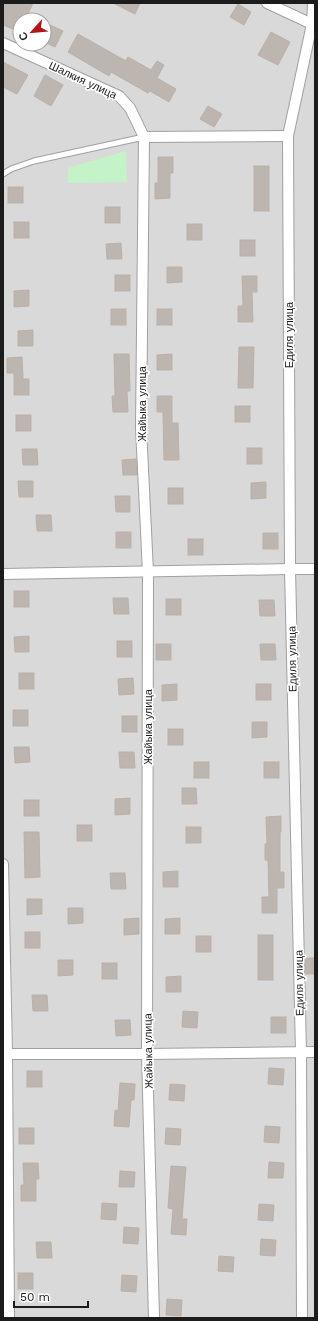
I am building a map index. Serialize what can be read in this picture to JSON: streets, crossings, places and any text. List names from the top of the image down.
{
  "streets": {
    "street": ["Шалкия улица", "Едиля улица", "Жайыка улица"]
  },
  "crossings": [
    ["Шалкия улица", "Жайыка улица"]
  ],
  "scale_bar": "50 m",
  "north": "bottom left"
}
